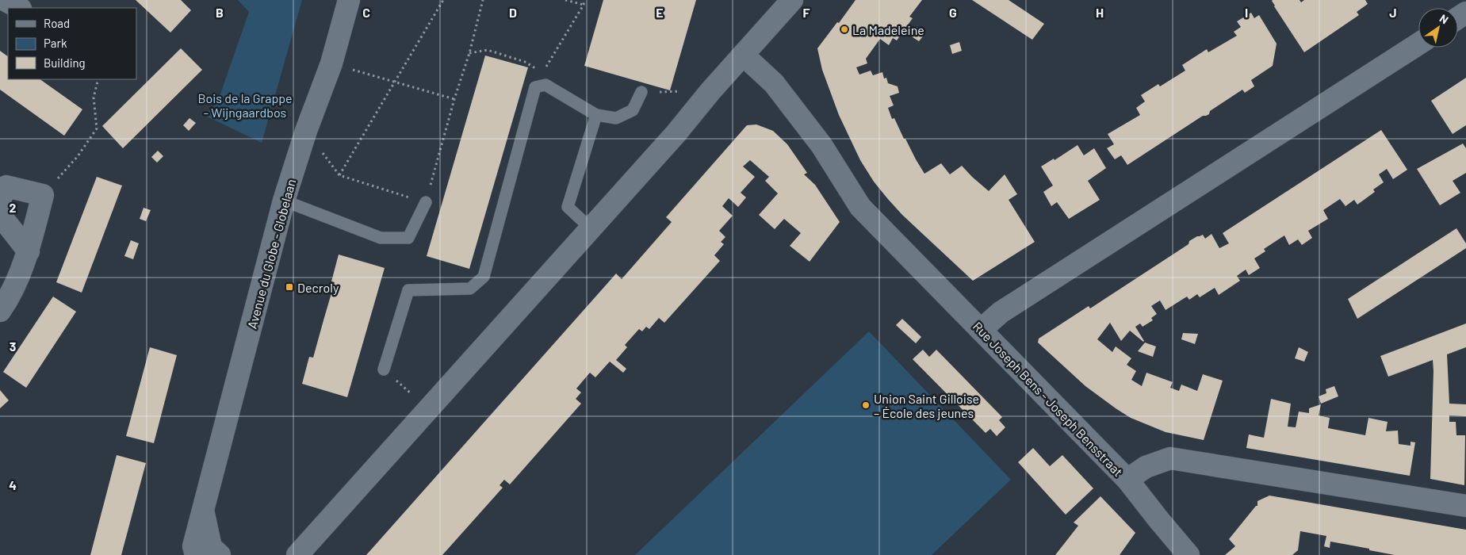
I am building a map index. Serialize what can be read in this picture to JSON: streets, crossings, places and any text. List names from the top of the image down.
{
  "streets": {
    "street": ["Avenue du Globe - Globelaan", "Rue Joseph Bens - Joseph Bensstraat"]
  },
  "parks": ["Bois de la Grappe - Wijngaardbos"],
  "places": {
    "other": ["La Madeleine", "Union Saint Gilloise – École des jeunes"],
    "transit": ["Decroly"]
  },
  "legend": ["Road", "Park", "Building"],
  "north": "top right",
  "grid": {
    "columns": [
      "B",
      "C",
      "D",
      "E",
      "F",
      "G",
      "H",
      "I",
      "J"
    ],
    "rows": ["2", "3", "4"]
  }
}
